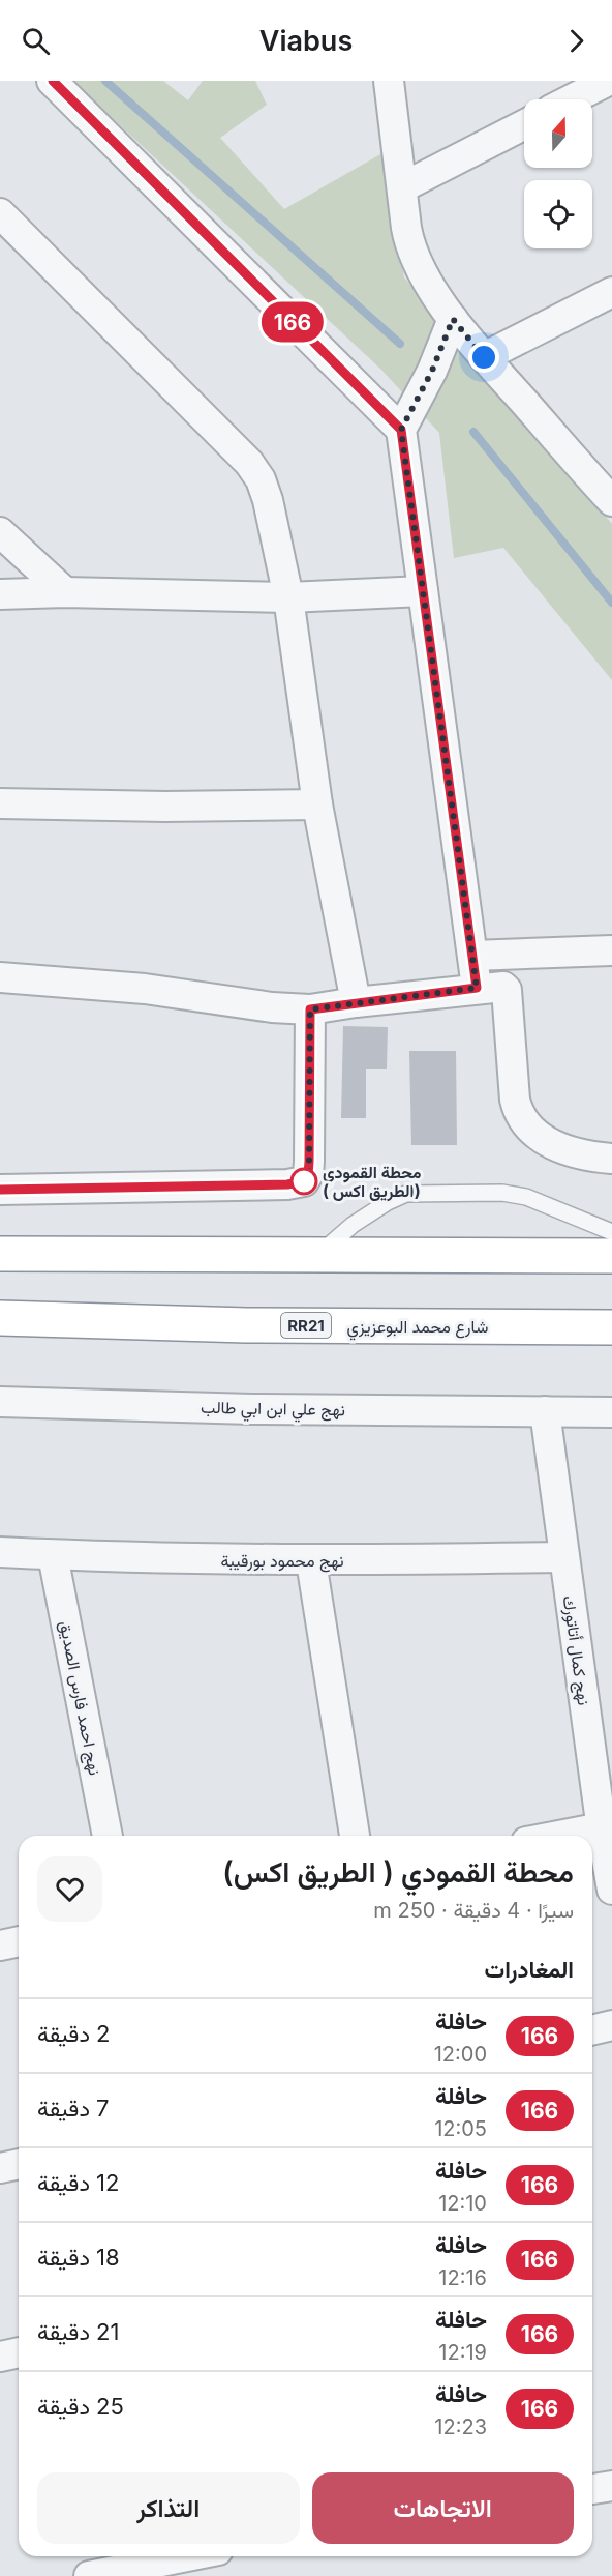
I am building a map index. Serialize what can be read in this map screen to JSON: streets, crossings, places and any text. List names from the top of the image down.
{
  "streets": {
    "highway": ["RR21", "شارع محمد البوعزيزي"],
    "street": [
      "نهج علي ابن ابي طالب",
      "نهج محمود بورقيبة",
      "نهج كمال أتاتورك",
      "نهج احمد فارس الصديق"
    ]
  },
  "crossings": [
    ["نهج علي ابن ابي طالب", "نهج كمال أتاتورك"],
    ["نهج محمود بورقيبة", "نهج كمال أتاتورك"],
    ["نهج محمود بورقيبة", "نهج احمد فارس الصديق"]
  ],
  "places": ["محطة القمودي ( الطريق اكس)"],
  "lines": ["bus line 166"],
  "north": "top",
  "page": {
    "header": "Viabus",
    "on_map": "166",
    "heading": [
      ["محطة القمودي ( الطريق اكس)", "سيرًا · 4 دقيقة · 250 m"],
      "المغادرات"
    ],
    "list": [
      {
        "mark": "166",
        "name": "حافلة",
        "note": "12:00",
        "value": "2 دقيقة"
      },
      {
        "mark": "166",
        "name": "حافلة",
        "note": "12:05",
        "value": "7 دقيقة"
      },
      {
        "mark": "166",
        "name": "حافلة",
        "note": "12:10",
        "value": "12 دقيقة"
      },
      {
        "mark": "166",
        "name": "حافلة",
        "note": "12:16",
        "value": "18 دقيقة"
      },
      {
        "mark": "166",
        "name": "حافلة",
        "note": "12:19",
        "value": "21 دقيقة"
      },
      {
        "mark": "166",
        "name": "حافلة",
        "note": "12:23",
        "value": "25 دقيقة"
      }
    ],
    "buttons": ["الاتجاهات", "التذاكر"]
  }
}
